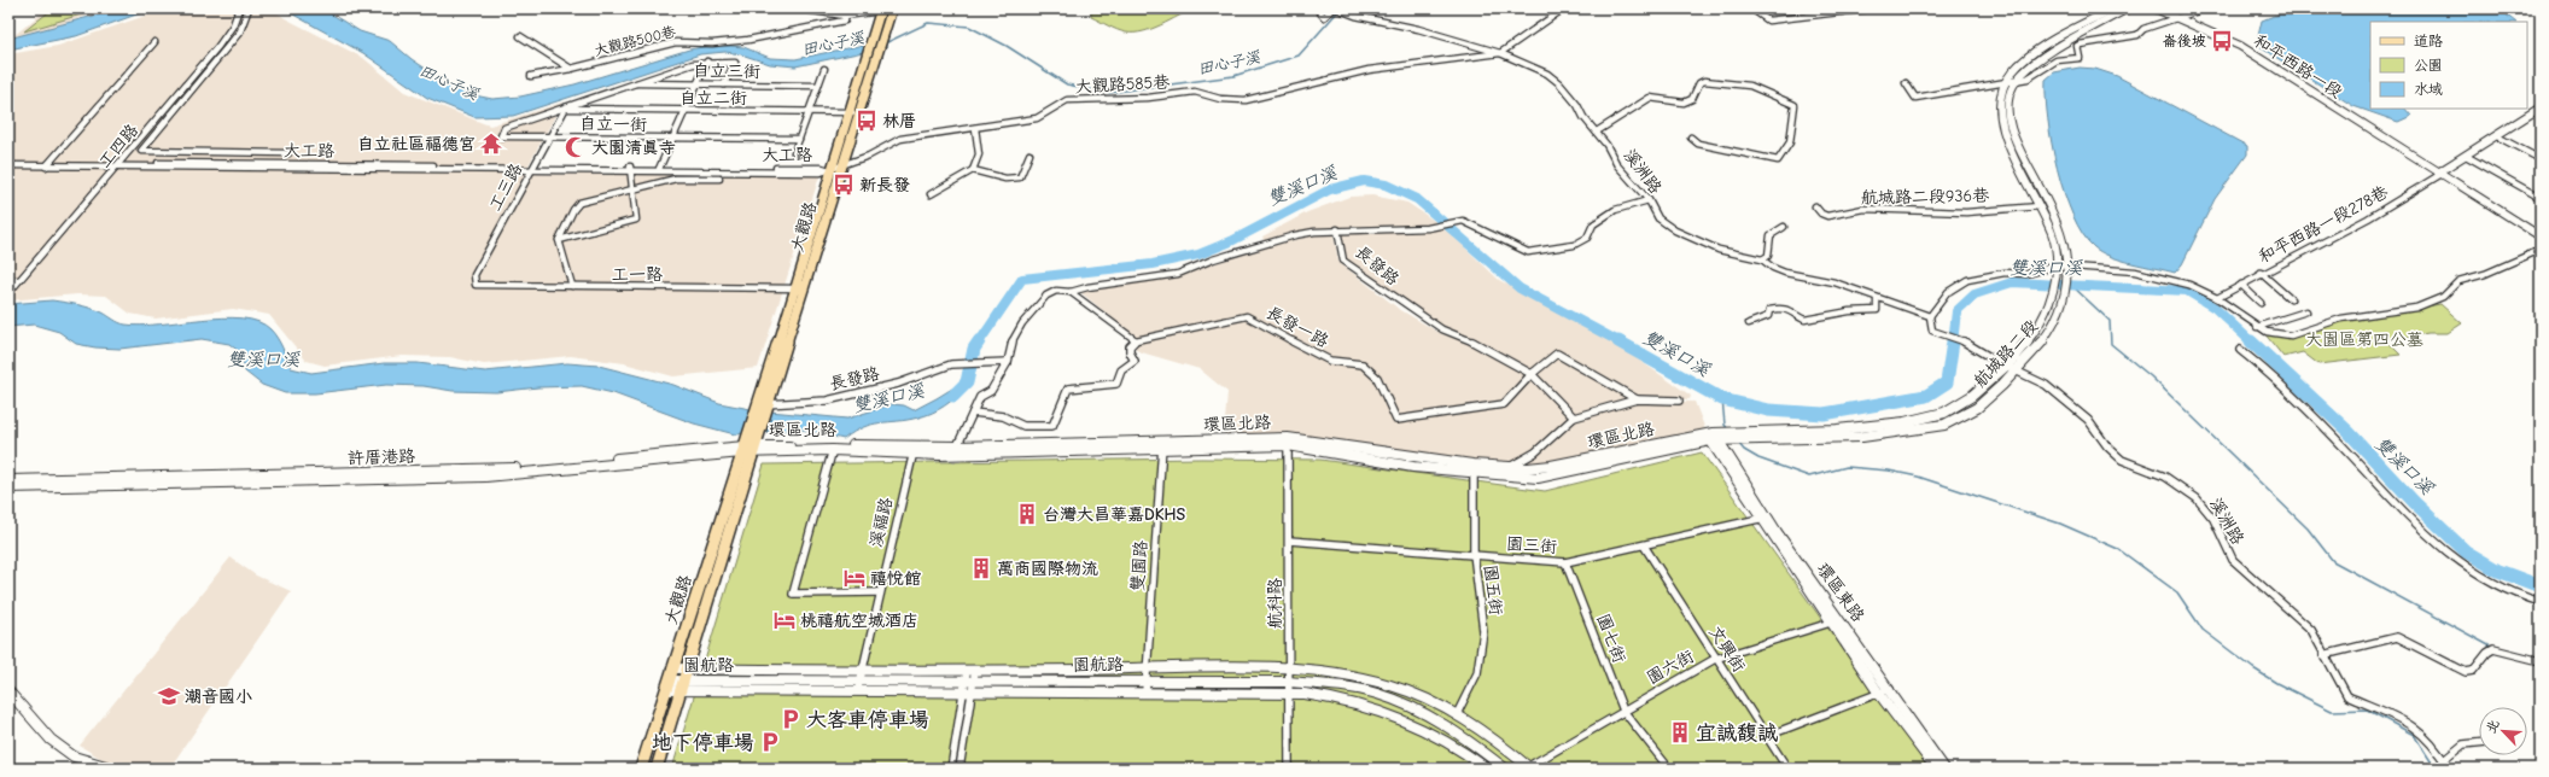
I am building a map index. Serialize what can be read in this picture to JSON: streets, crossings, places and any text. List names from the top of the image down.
{
  "streets": {
    "main road": ["大觀路"],
    "street": [
      "大觀路500巷",
      "和平西路一段",
      "自立三街",
      "大觀路585巷",
      "自立二街",
      "自立一街",
      "工四路",
      "大工路",
      "溪洲路",
      "工三路",
      "航城路二段936巷",
      "和平西路一段278巷",
      "長發路",
      "工一路",
      "長發一路",
      "航城路二段",
      "環區北路",
      "許厝港路",
      "溪福路",
      "園三街",
      "雙園路",
      "園五街",
      "環區東路",
      "航科路",
      "園七街",
      "文興街",
      "園航路",
      "園六街"
    ]
  },
  "crossings": [
    ["大觀路500巷", "大觀路"],
    ["和平西路一段", "和平西路一段278巷"],
    ["大觀路585巷", "大工路"],
    ["大觀路585巷", "溪洲路"],
    ["大觀路585巷", "大觀路"],
    ["自立二街", "自立一街"],
    ["自立二街", "工三路"],
    ["自立二街", "大觀路"],
    ["自立一街", "工三路"],
    ["工四路", "大工路"],
    ["大工路", "工三路"],
    ["大工路", "大觀路"],
    ["溪洲路", "航城路二段"],
    ["工三路", "工一路"],
    ["航城路二段936巷", "航城路二段"],
    ["大觀路", "長發路"],
    ["大觀路", "工一路"],
    ["大觀路", "環區北路"],
    ["大觀路", "許厝港路"],
    ["長發路", "長發一路"],
    ["航城路二段", "環區北路"],
    ["航城路二段", "環區東路"],
    ["環區北路", "許厝港路"],
    ["環區北路", "溪福路"],
    ["環區北路", "雙園路"],
    ["環區北路", "園五街"],
    ["環區北路", "環區東路"],
    ["環區北路", "航科路"],
    ["園三街", "園五街"],
    ["園三街", "環區東路"],
    ["園三街", "航科路"],
    ["園三街", "園七街"],
    ["園三街", "文興街"],
    ["雙園路", "園航路"],
    ["環區東路", "園六街"],
    ["航科路", "園航路"],
    ["園七街", "園六街"],
    ["文興街", "園六街"]
  ],
  "water": ["田心子溪", "雙溪口溪"],
  "parks": ["大園區第四公墓"],
  "places": {
    "bus stop": ["崙後坡", "林厝", "新長發"],
    "temple": ["自立社區福德宮"],
    "mosque": ["大園清真寺"],
    "building": ["台灣大昌華嘉DKHS", "萬商國際物流", "宜誠馥誠"],
    "hotel": ["禧悅館", "桃禧航空城酒店"],
    "school or university": ["潮音國小"],
    "parking": ["大客車停車場", "地下停車場"]
  },
  "legend": ["道路", "公園", "水域"],
  "north": "top left"
}
